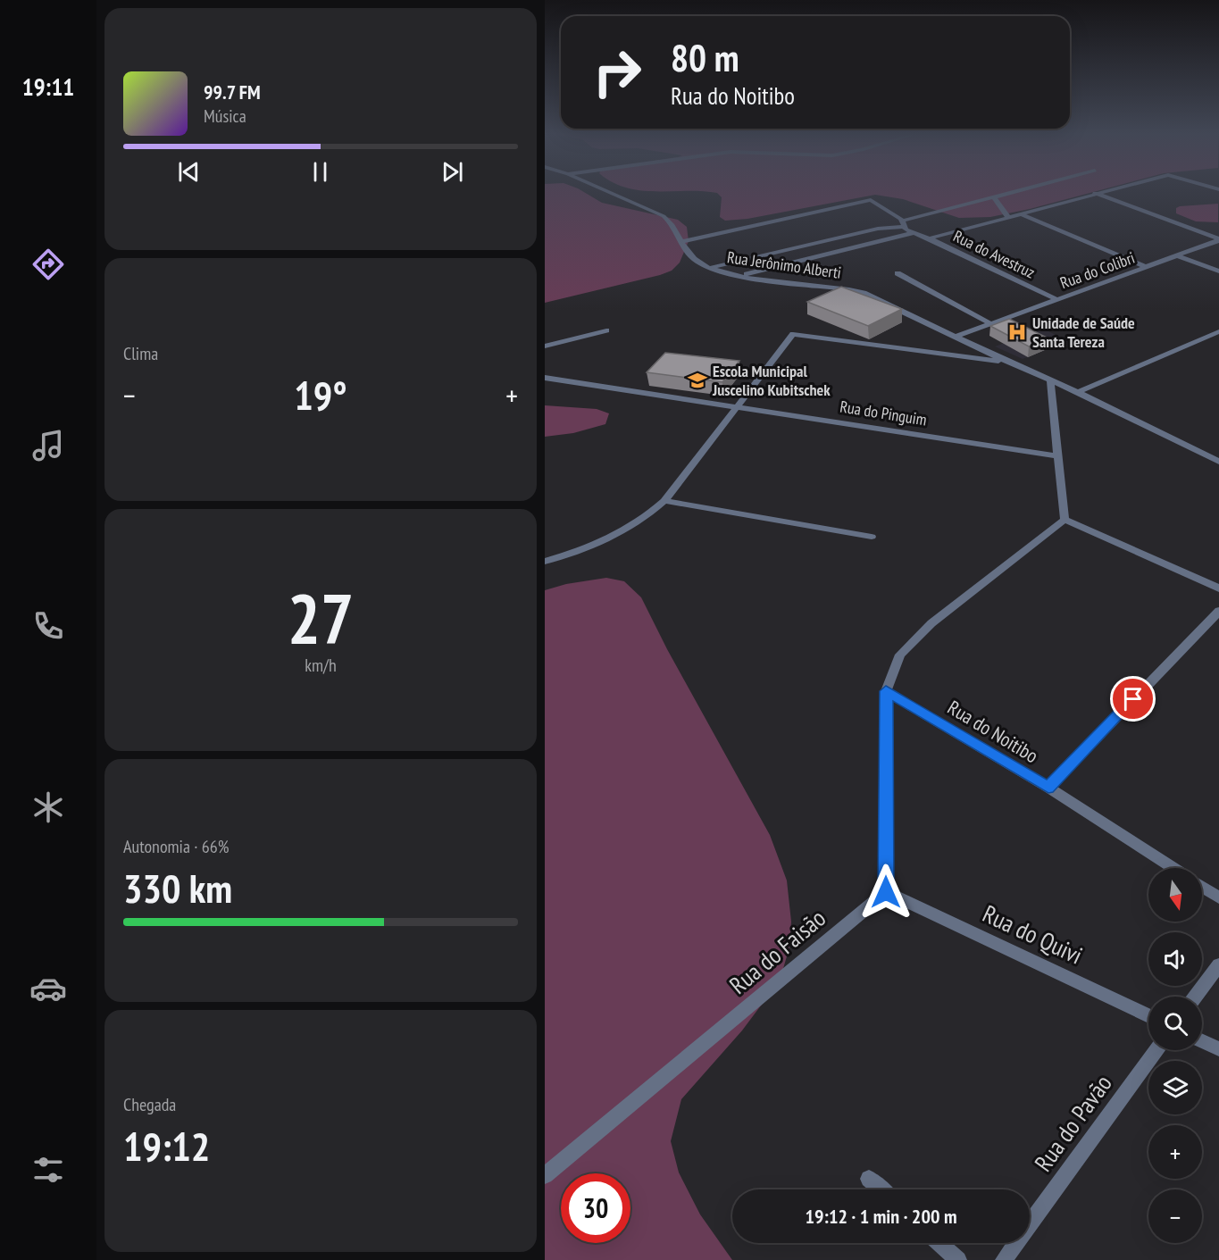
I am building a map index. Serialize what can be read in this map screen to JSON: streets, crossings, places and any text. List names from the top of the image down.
{
  "streets": {
    "street": [
      "Rua do Avestruz",
      "Rua Jerônimo Alberti",
      "Rua do Colibri",
      "Rua do Pinguim",
      "Rua do Noitibo",
      "Rua do Quivi",
      "Rua do Faisão",
      "Rua do Pavão"
    ]
  },
  "crossings": [
    ["Rua do Avestruz", "Rua Jerônimo Alberti"],
    ["Rua do Avestruz", "Rua do Colibri"],
    ["Rua Jerônimo Alberti", "Rua do Colibri"],
    ["Rua do Quivi", "Rua do Faisão"]
  ],
  "places": {
    "hospital": ["Unidade de Saúde Santa Tereza"],
    "school or university": ["Escola Municipal Juscelino Kubitschek"]
  },
  "north": "bottom",
  "page": {
    "tabs": "19:11",
    "turn": ["80 m", "Rua do Noitibo"],
    "song": ["99.7 FM", "Música"],
    "tile": [
      "Clima",
      ["27", "km/h"],
      ["Autonomia · 66%", "330 km"],
      ["Chegada", "19:12"]
    ],
    "heat": ["−", "19°", "+"],
    "map_buttons": ["+", "−"],
    "limit": "30",
    "trip": "19:12 · 1 min · 200 m"
  }
}
